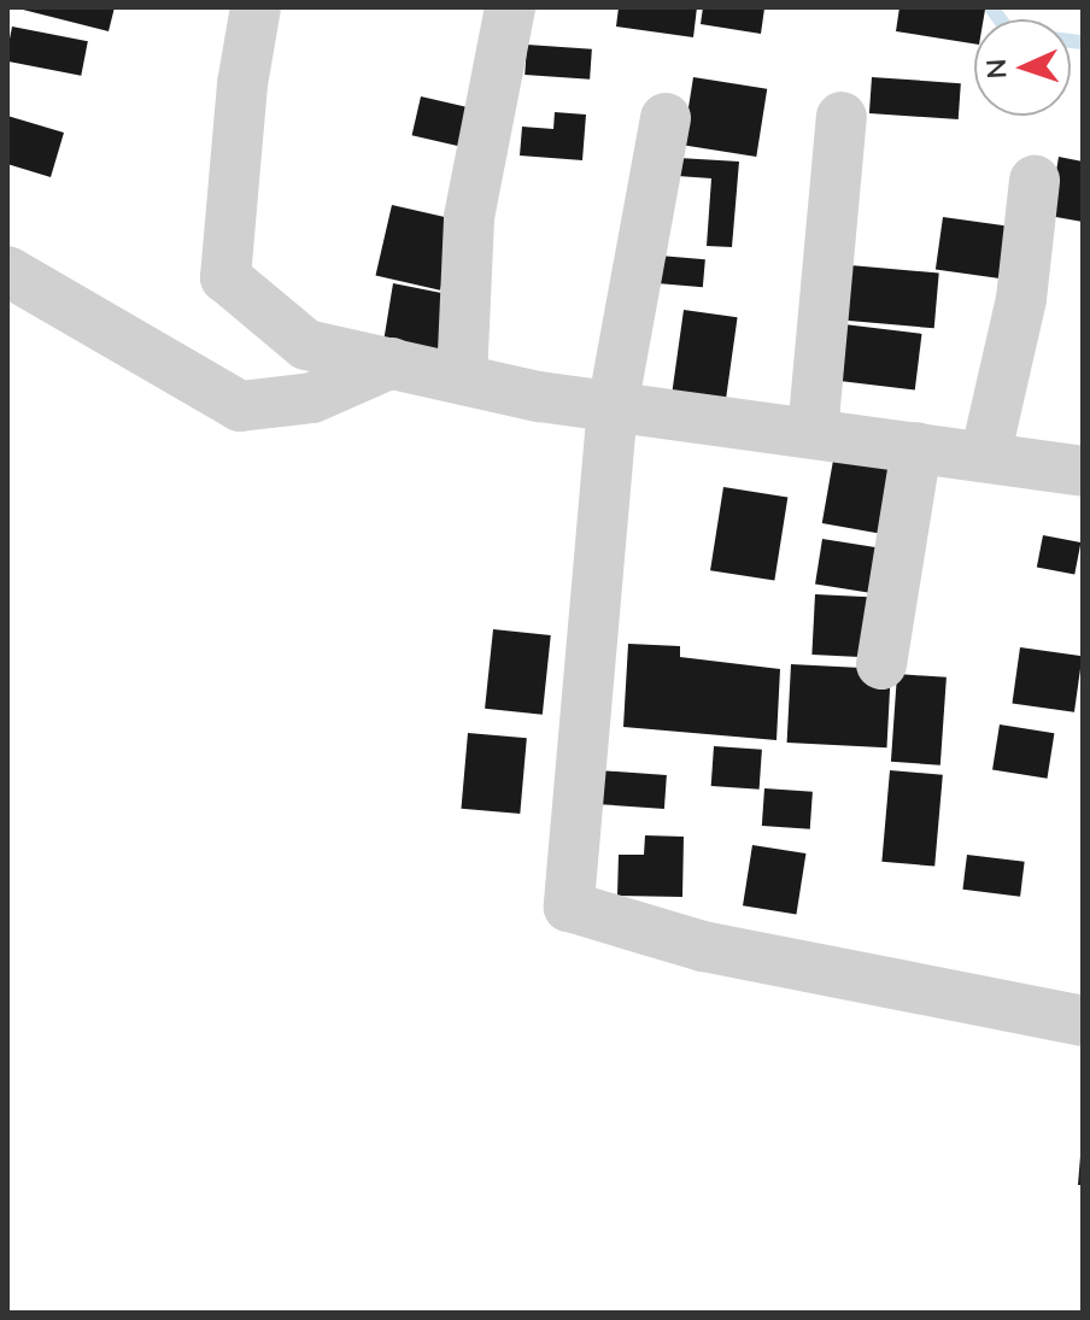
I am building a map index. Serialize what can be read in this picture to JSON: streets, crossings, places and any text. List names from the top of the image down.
{
  "north": "left"
}
